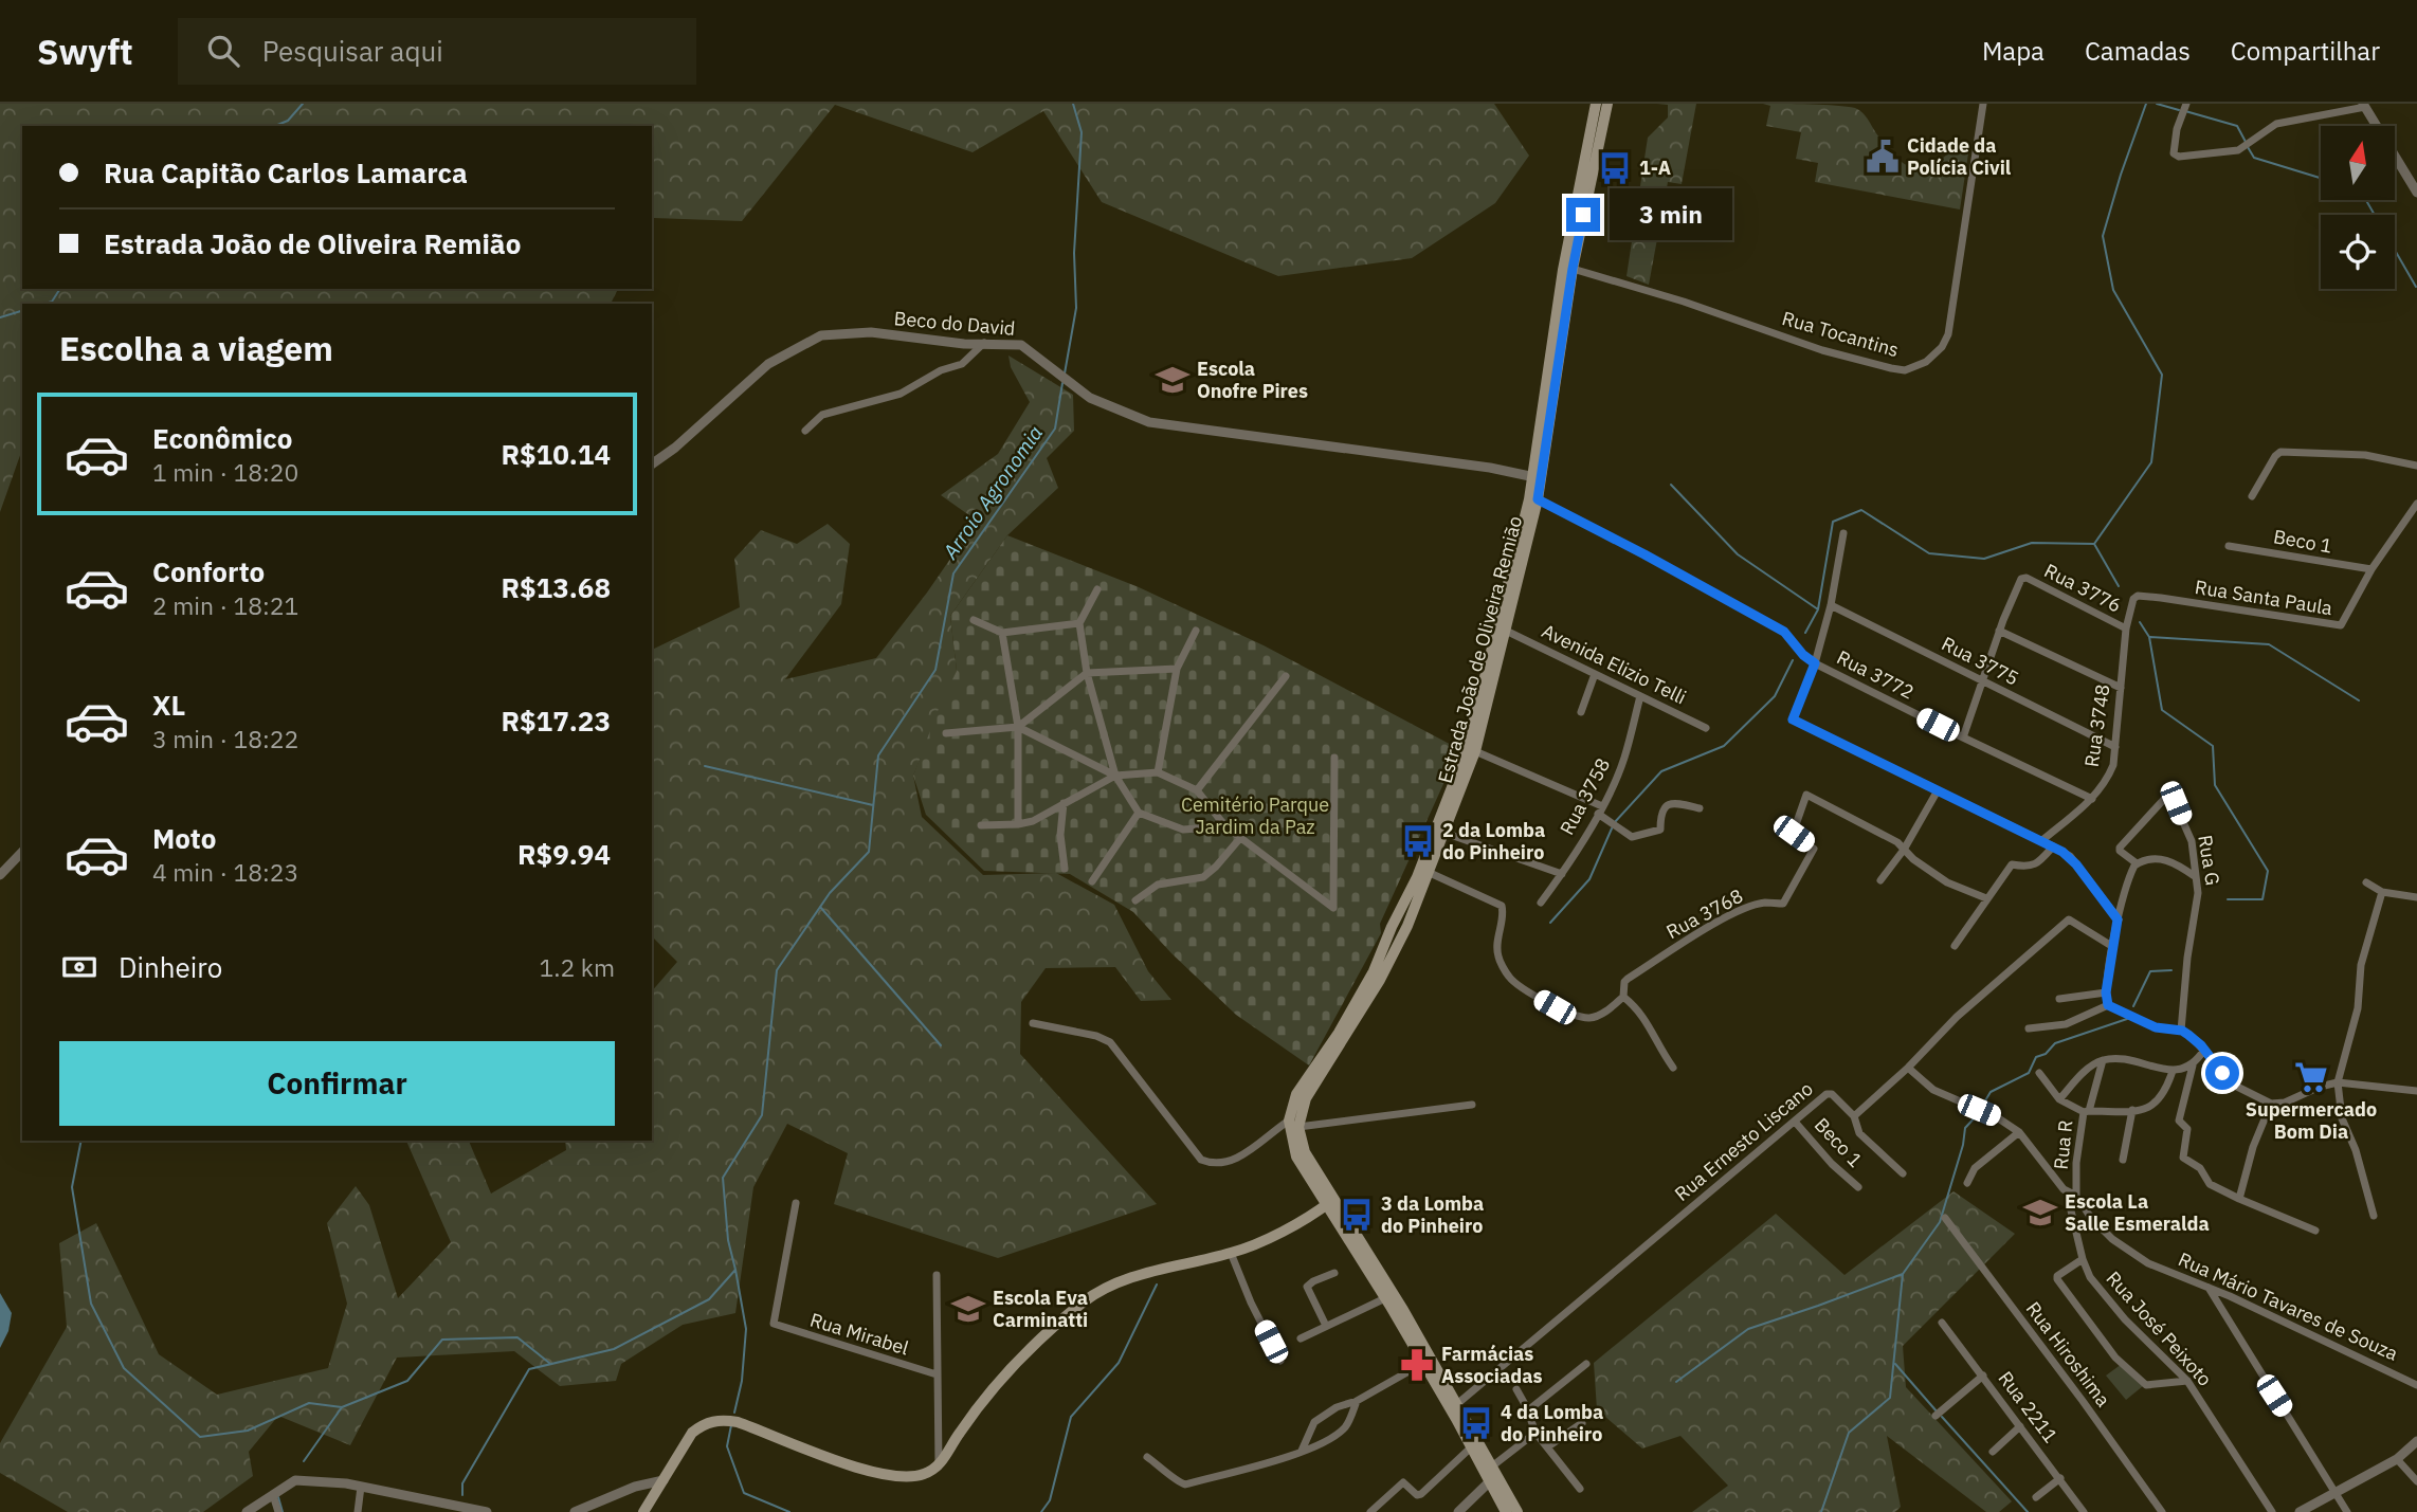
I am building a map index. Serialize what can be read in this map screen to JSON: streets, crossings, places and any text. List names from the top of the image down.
{
  "streets": {
    "main road": ["Estrada João de Oliveira Remião"],
    "street": [
      "Beco do David",
      "Rua Tocantins",
      "Beco 1",
      "Rua 3776",
      "Rua Santa Paula",
      "Rua 3775",
      "Avenida Elizio Telli",
      "Rua 3772",
      "Rua 3748",
      "Rua 3758",
      "Rua G",
      "Rua 3768",
      "Rua Ernesto Liscano",
      "Rua R",
      "Rua Mário Tavares de Souza",
      "Rua José Peixoto",
      "Rua Mirabel",
      "Rua Hiroshima",
      "Rua 2211"
    ]
  },
  "crossings": [
    ["Beco do David", "Estrada João de Oliveira Remião"],
    ["Rua Tocantins", "Estrada João de Oliveira Remião"],
    ["Beco 1", "Rua Santa Paula"],
    ["Beco 1", "Rua Ernesto Liscano"],
    ["Rua 3776", "Rua Santa Paula"],
    ["Rua Santa Paula", "Rua 3748"],
    ["Estrada João de Oliveira Remião", "Avenida Elizio Telli"],
    ["Estrada João de Oliveira Remião", "Rua 3772"],
    ["Estrada João de Oliveira Remião", "Rua Ernesto Liscano"],
    ["Rua 3775", "Rua 3748"],
    ["Avenida Elizio Telli", "Rua 3758"],
    ["Rua 3772", "Rua 3748"],
    ["Rua R", "Rua Mário Tavares de Souza"],
    ["Rua R", "Rua José Peixoto"],
    ["Rua Mário Tavares de Souza", "Rua José Peixoto"]
  ],
  "water": ["Arroio Agronomia"],
  "parks": ["Cemitério Parque Jardim da Paz"],
  "places": {
    "public building": ["Cidade da Polícia Civil"],
    "bus stop": [
      "1-A",
      "2 da Lomba do Pinheiro",
      "3 da Lomba do Pinheiro",
      "4 da Lomba do Pinheiro"
    ],
    "school or university": ["Escola Onofre Pires", "Escola La Salle Esmeralda", "Escola Eva Carminatti"],
    "supermarket": ["Supermercado Bom Dia"],
    "pharmacy": ["Farmácias Associadas"]
  },
  "north": "top",
  "page": {
    "header": "Swyft",
    "search": "Pesquisar aqui",
    "nav": ["Mapa", "Camadas", "Compartilhar"],
    "banner": ["Rua Capitão Carlos Lamarca", "Estrada João de Oliveira Remião"],
    "bubble": "3 min",
    "heading": "Escolha a viagem",
    "list": [
      {
        "name": "Econômico",
        "note": "1 min · 18:20",
        "value": "R$10.14"
      },
      {
        "name": "Conforto",
        "note": "2 min · 18:21",
        "value": "R$13.68"
      },
      {
        "name": "XL",
        "note": "3 min · 18:22",
        "value": "R$17.23"
      },
      {
        "name": "Moto",
        "note": "4 min · 18:23",
        "value": "R$9.94"
      }
    ],
    "pay": ["Dinheiro", "1.2 km"],
    "buttons": "Confirmar"
  }
}
